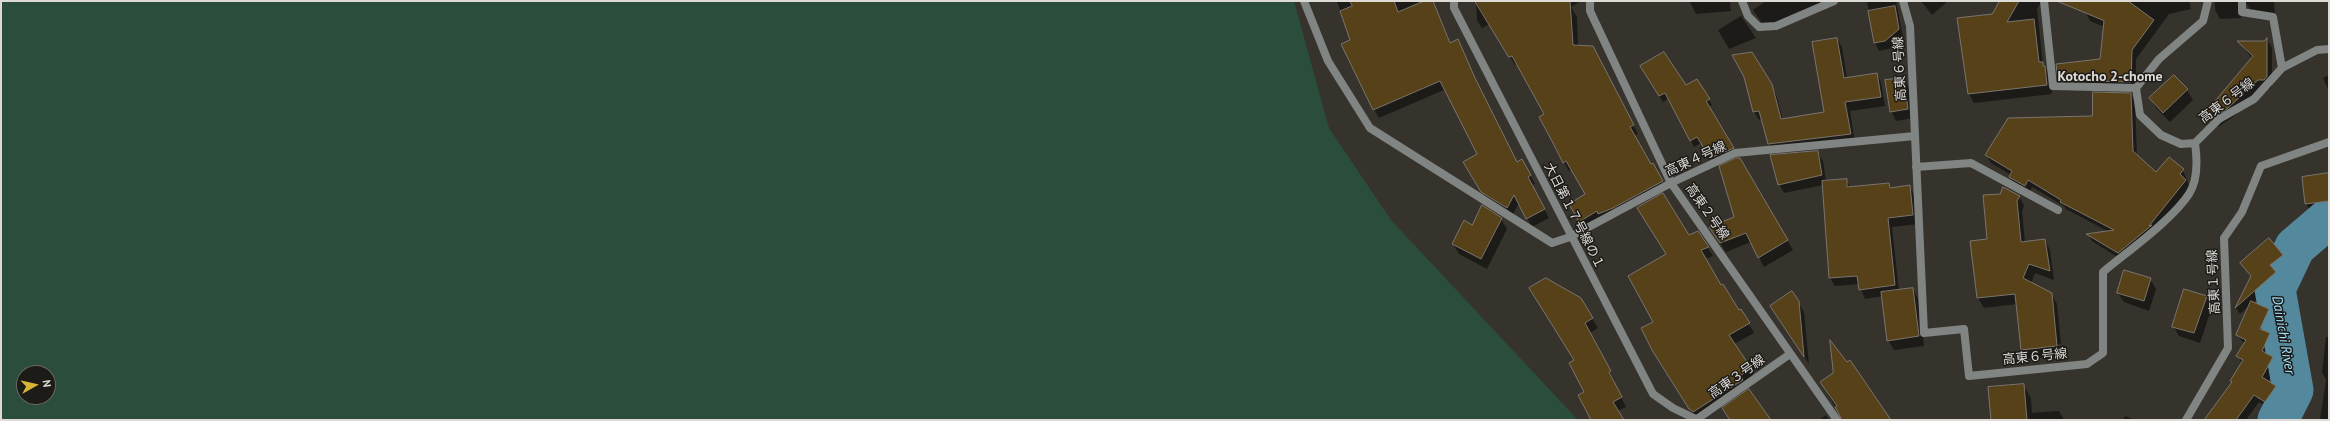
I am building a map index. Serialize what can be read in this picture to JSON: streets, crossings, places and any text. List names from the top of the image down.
{
  "streets": {
    "street": [
      "高東６号線",
      "高東４号線",
      "高東２号線",
      "大日第１７号線の１",
      "高東１号線",
      "高東３号線"
    ]
  },
  "crossings": [
    ["高東６号線", "高東４号線"],
    ["高東４号線", "高東２号線"],
    ["高東４号線", "大日第１７号線の１"],
    ["高東２号線", "高東３号線"],
    ["大日第１７号線の１", "高東３号線"]
  ],
  "districts": ["Kotocho 2-chome"],
  "water": ["Dainichi River"],
  "north": "right"
}
